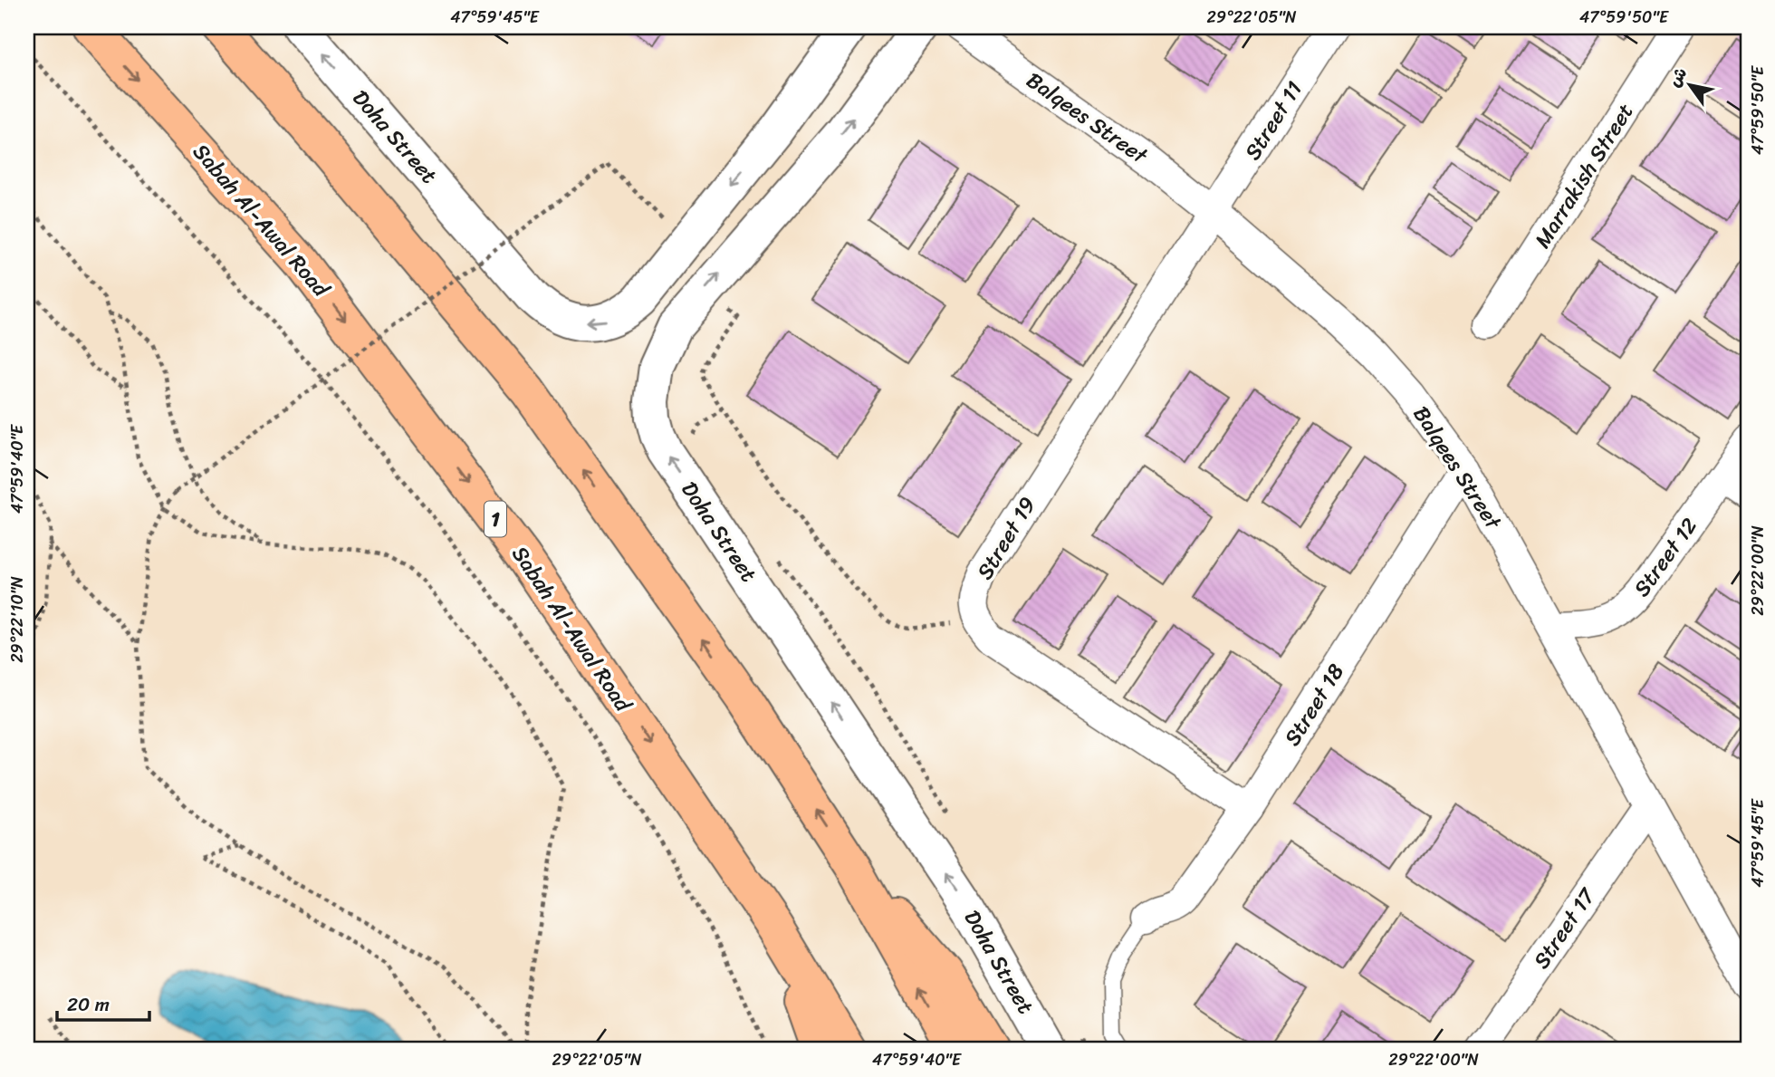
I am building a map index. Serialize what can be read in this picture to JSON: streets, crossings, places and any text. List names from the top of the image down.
{
  "streets": {
    "highway": ["Sabah Al-Awal Road", "1"],
    "street": [
      "Balqees Street",
      "Street 11",
      "Doha Street",
      "Marrakish Street",
      "Street 19",
      "Street 12",
      "Street 18",
      "Street 17"
    ]
  },
  "crossings": [
    ["Balqees Street", "Street 11"],
    ["Balqees Street", "Street 19"],
    ["Balqees Street", "Street 12"],
    ["Balqees Street", "Street 18"],
    ["Balqees Street", "Street 17"],
    ["Street 11", "Street 19"]
  ],
  "scale_bar": "20 m",
  "north": "top left",
  "coordinates": [
    "47°59'45\"E",
    "29°22'05\"N",
    "47°59'50\"E",
    "47°59'40\"E",
    "29°22'00\"N",
    "29°22'10\"N"
  ]
}
